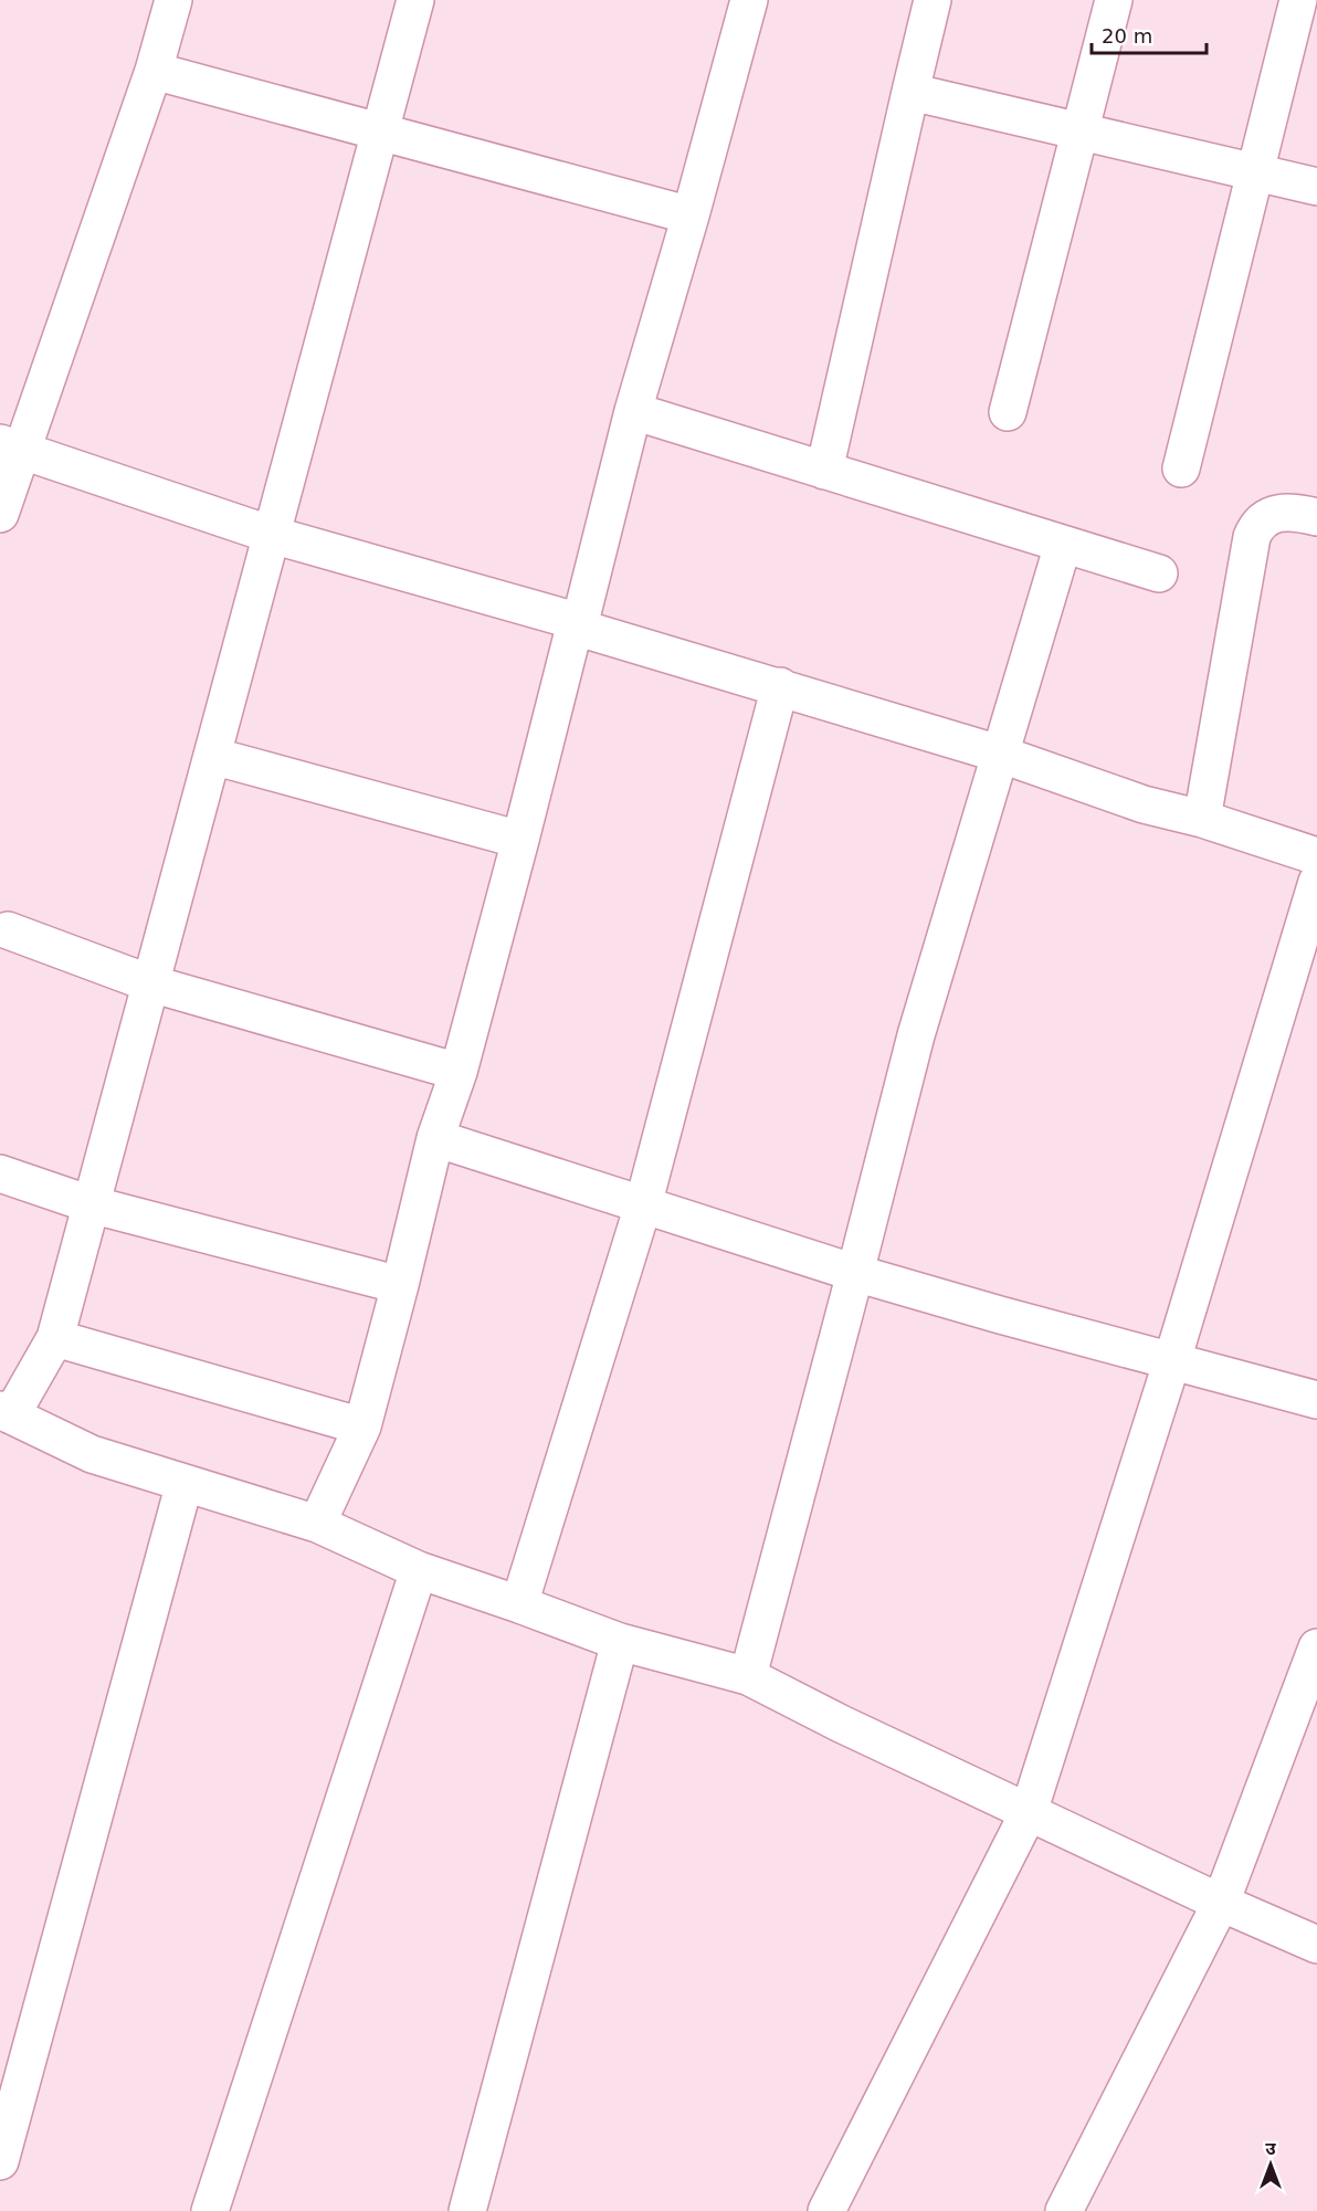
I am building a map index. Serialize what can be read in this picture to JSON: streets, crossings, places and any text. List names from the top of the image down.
{
  "scale_bar": "20 m",
  "north": "top"
}
